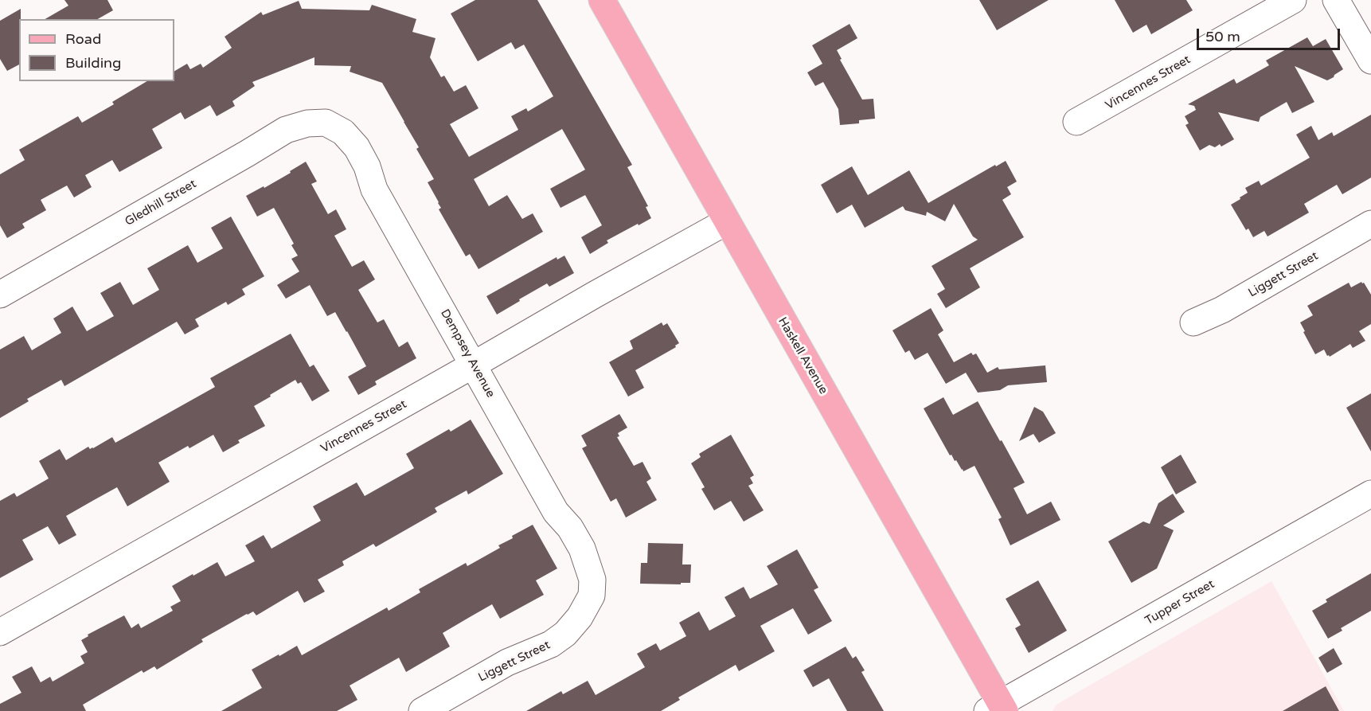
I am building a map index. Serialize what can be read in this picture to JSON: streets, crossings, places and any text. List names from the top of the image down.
{
  "streets": {
    "main road": ["Haskell Avenue"],
    "street": [
      "Vincennes Street",
      "Gledhill Street",
      "Liggett Street",
      "Dempsey Avenue",
      "Tupper Street"
    ]
  },
  "crossings": [
    ["Vincennes Street", "Dempsey Avenue"],
    ["Vincennes Street", "Haskell Avenue"],
    ["Gledhill Street", "Dempsey Avenue"],
    ["Liggett Street", "Dempsey Avenue"],
    ["Haskell Avenue", "Tupper Street"]
  ],
  "legend": ["Road", "Building"],
  "scale_bar": "50 m"
}
